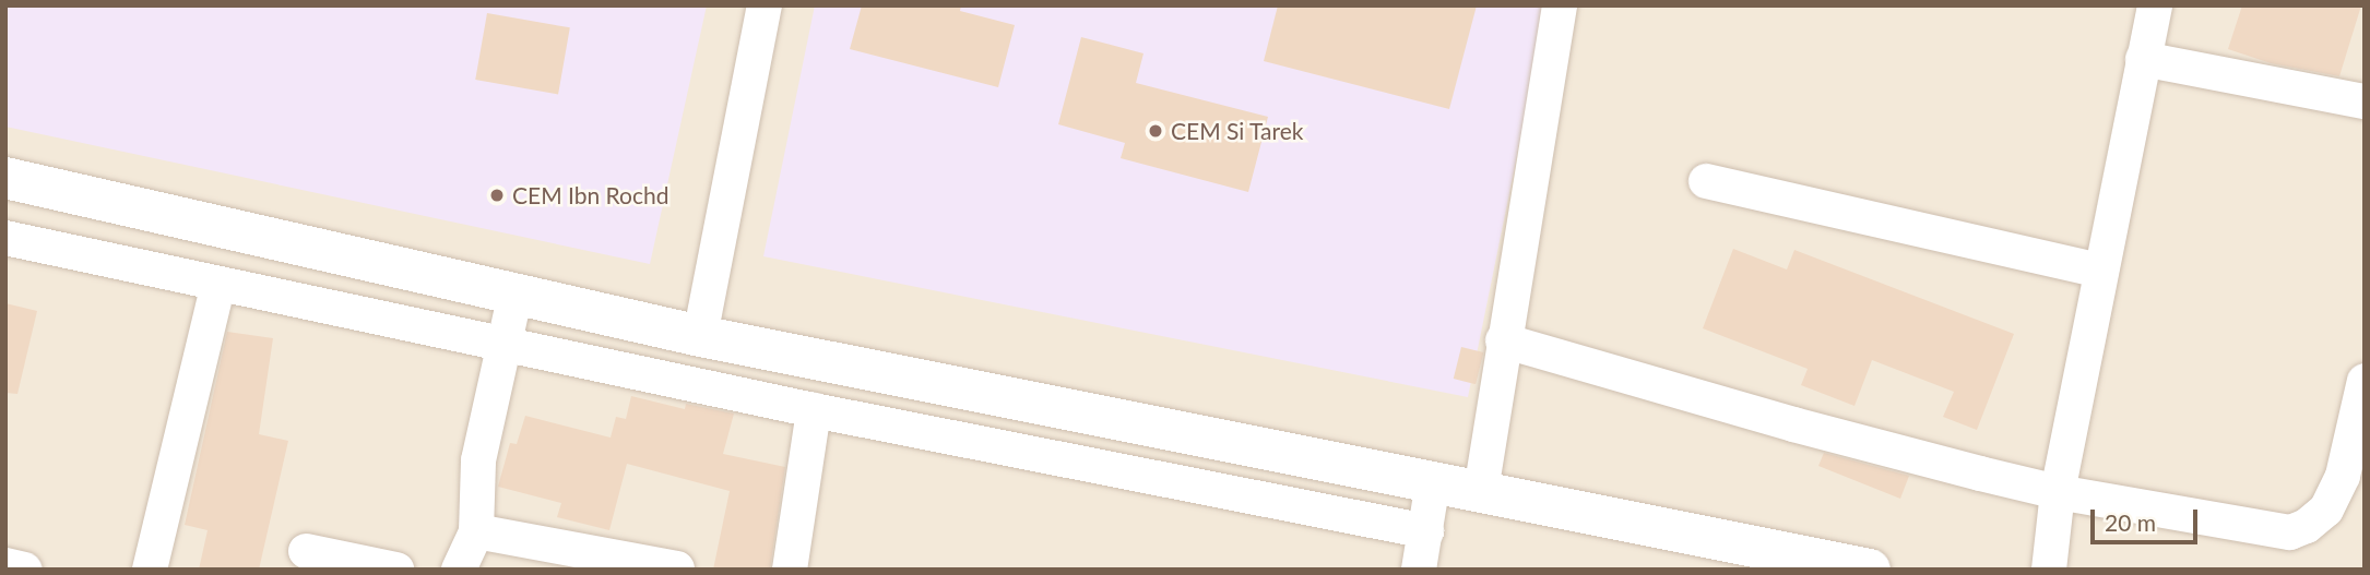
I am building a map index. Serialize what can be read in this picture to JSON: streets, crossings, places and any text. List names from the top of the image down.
{
  "places": ["CEM Si Tarek", "CEM Ibn Rochd"],
  "scale_bar": "20 m"
}
